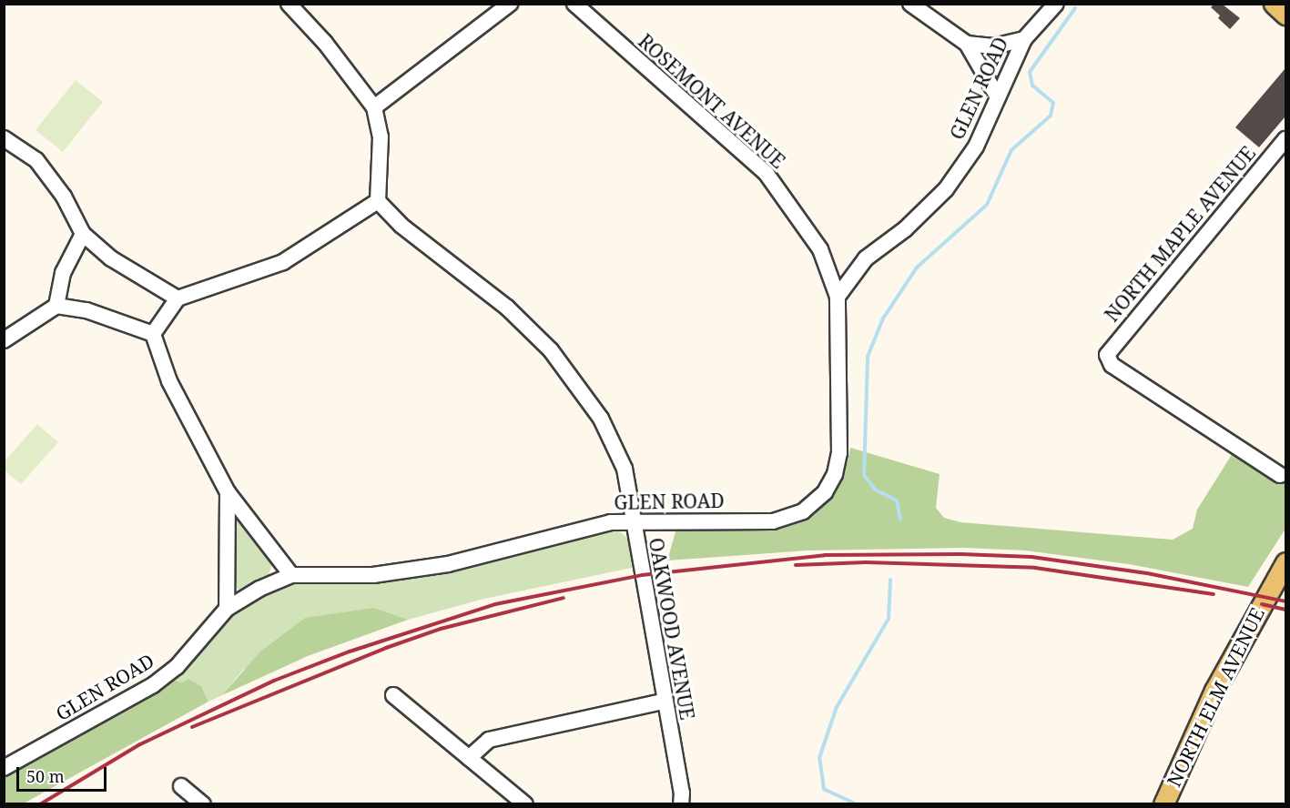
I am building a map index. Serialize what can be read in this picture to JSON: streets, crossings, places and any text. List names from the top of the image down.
{
  "streets": {
    "main road": ["NORTH ELM AVENUE"],
    "street": [
      "GLEN ROAD",
      "ROSEMONT AVENUE",
      "NORTH MAPLE AVENUE",
      "OAKWOOD AVENUE"
    ]
  },
  "crossings": [
    ["GLEN ROAD", "ROSEMONT AVENUE"],
    ["GLEN ROAD", "OAKWOOD AVENUE"]
  ],
  "scale_bar": "50 m"
}
